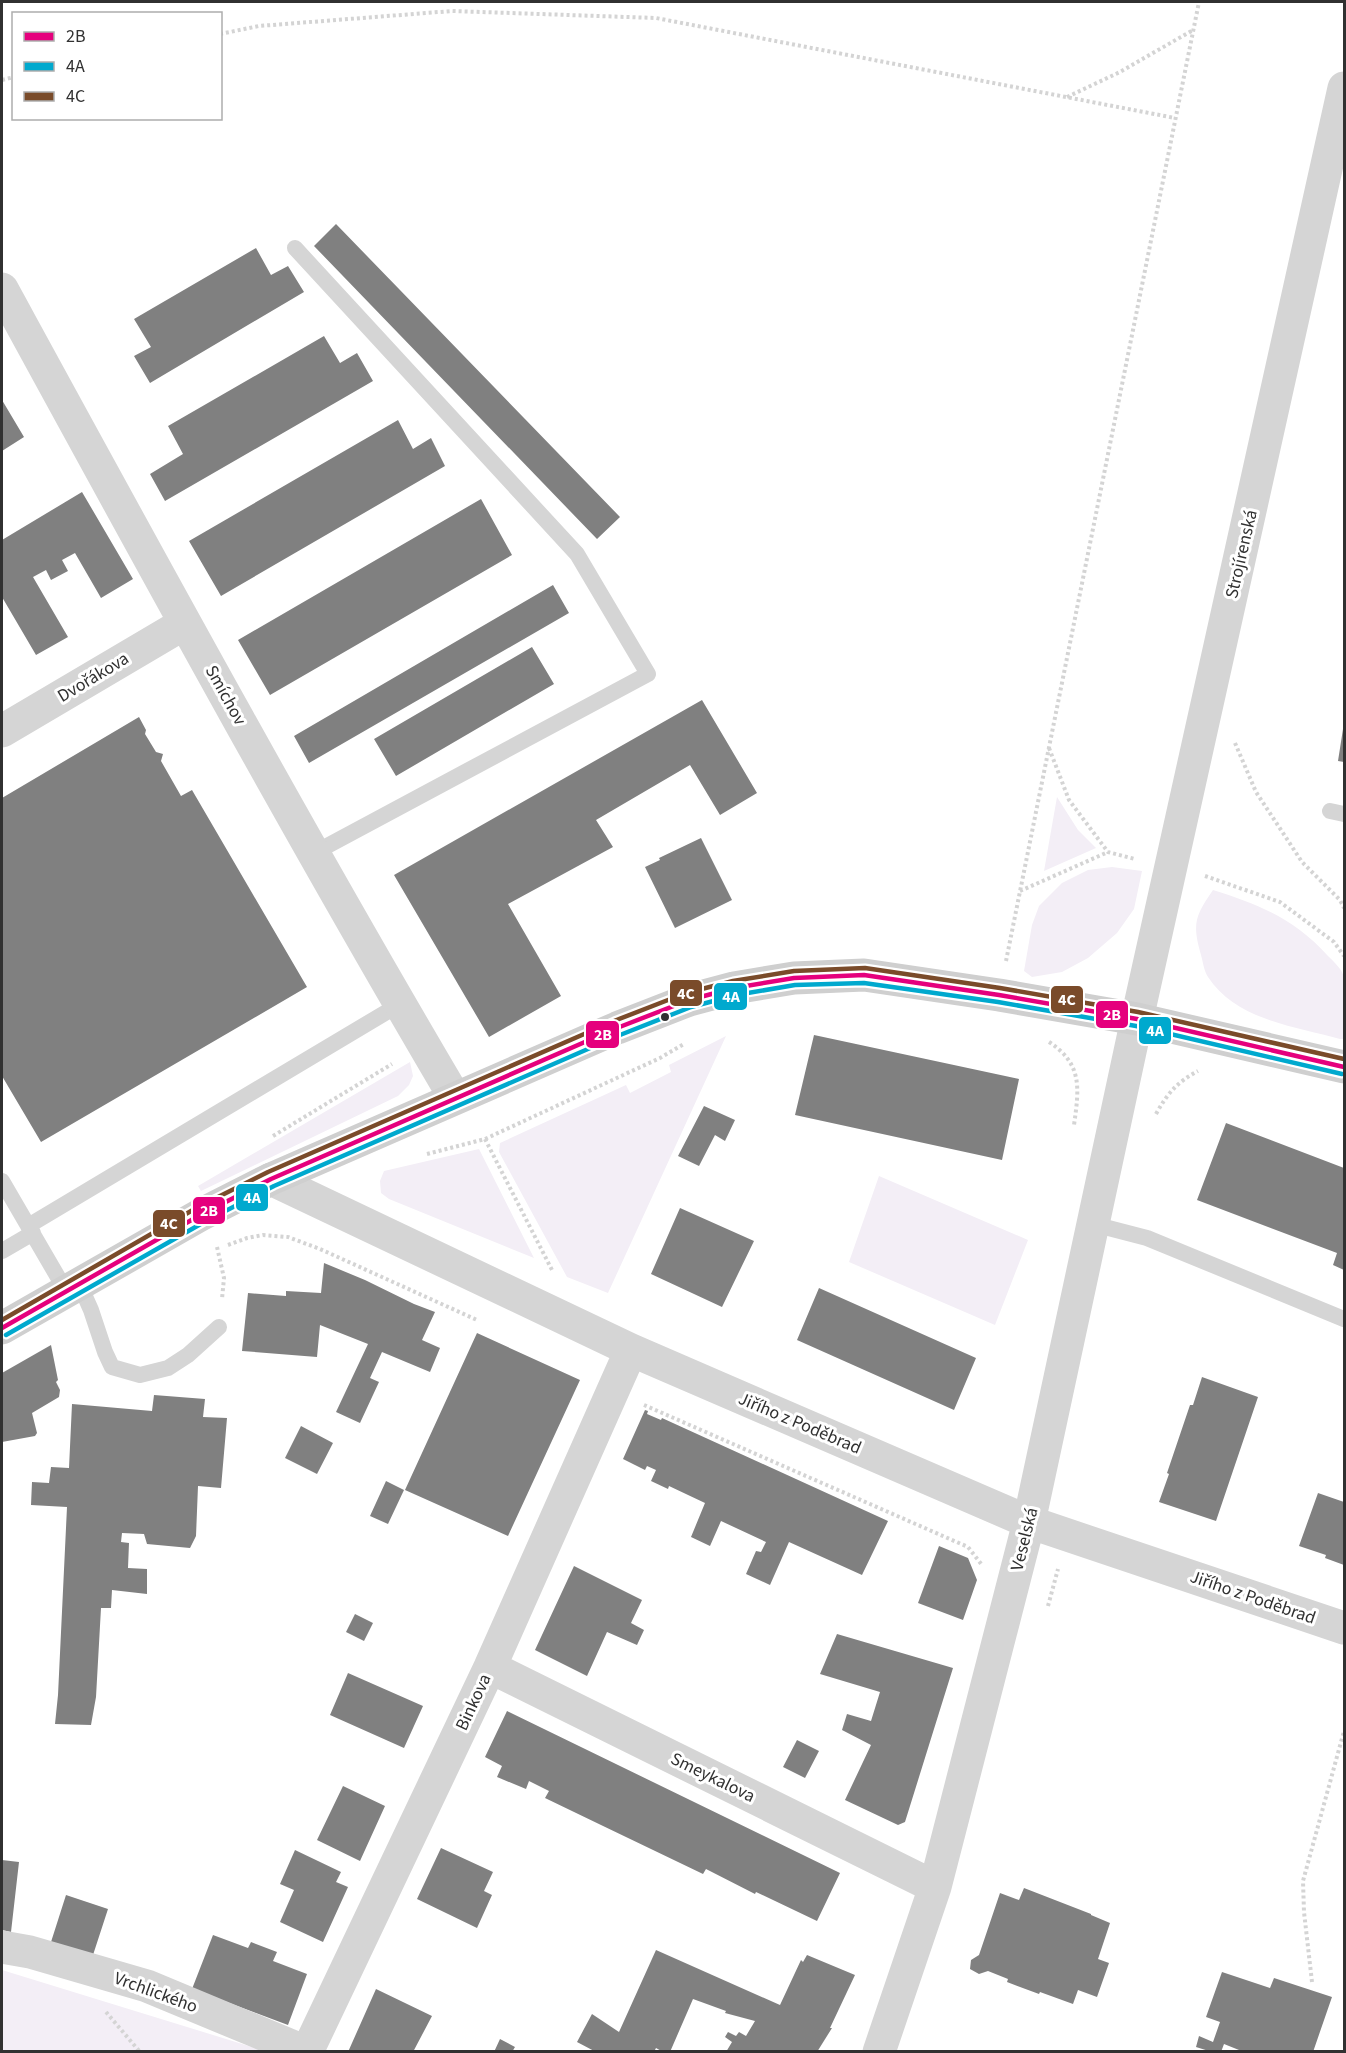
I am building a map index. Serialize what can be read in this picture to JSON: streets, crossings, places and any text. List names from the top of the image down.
{
  "streets": {
    "street": [
      "Strojírenská",
      "Dvořákova",
      "Smíchov",
      "Jiřího z Poděbrad",
      "Veselská",
      "Binkova",
      "Smeykalova",
      "Vrchlického"
    ]
  },
  "crossings": [
    ["Strojírenská", "Veselská"],
    ["Dvořákova", "Smíchov"],
    ["Jiřího z Poděbrad", "Veselská"],
    ["Jiřího z Poděbrad", "Binkova"],
    ["Veselská", "Smeykalova"],
    ["Binkova", "Smeykalova"],
    ["Binkova", "Vrchlického"]
  ],
  "lines": ["transit line 4C", "transit line 2B", "transit line 4A"],
  "legend": ["2B", "4A", "4C"]
}
